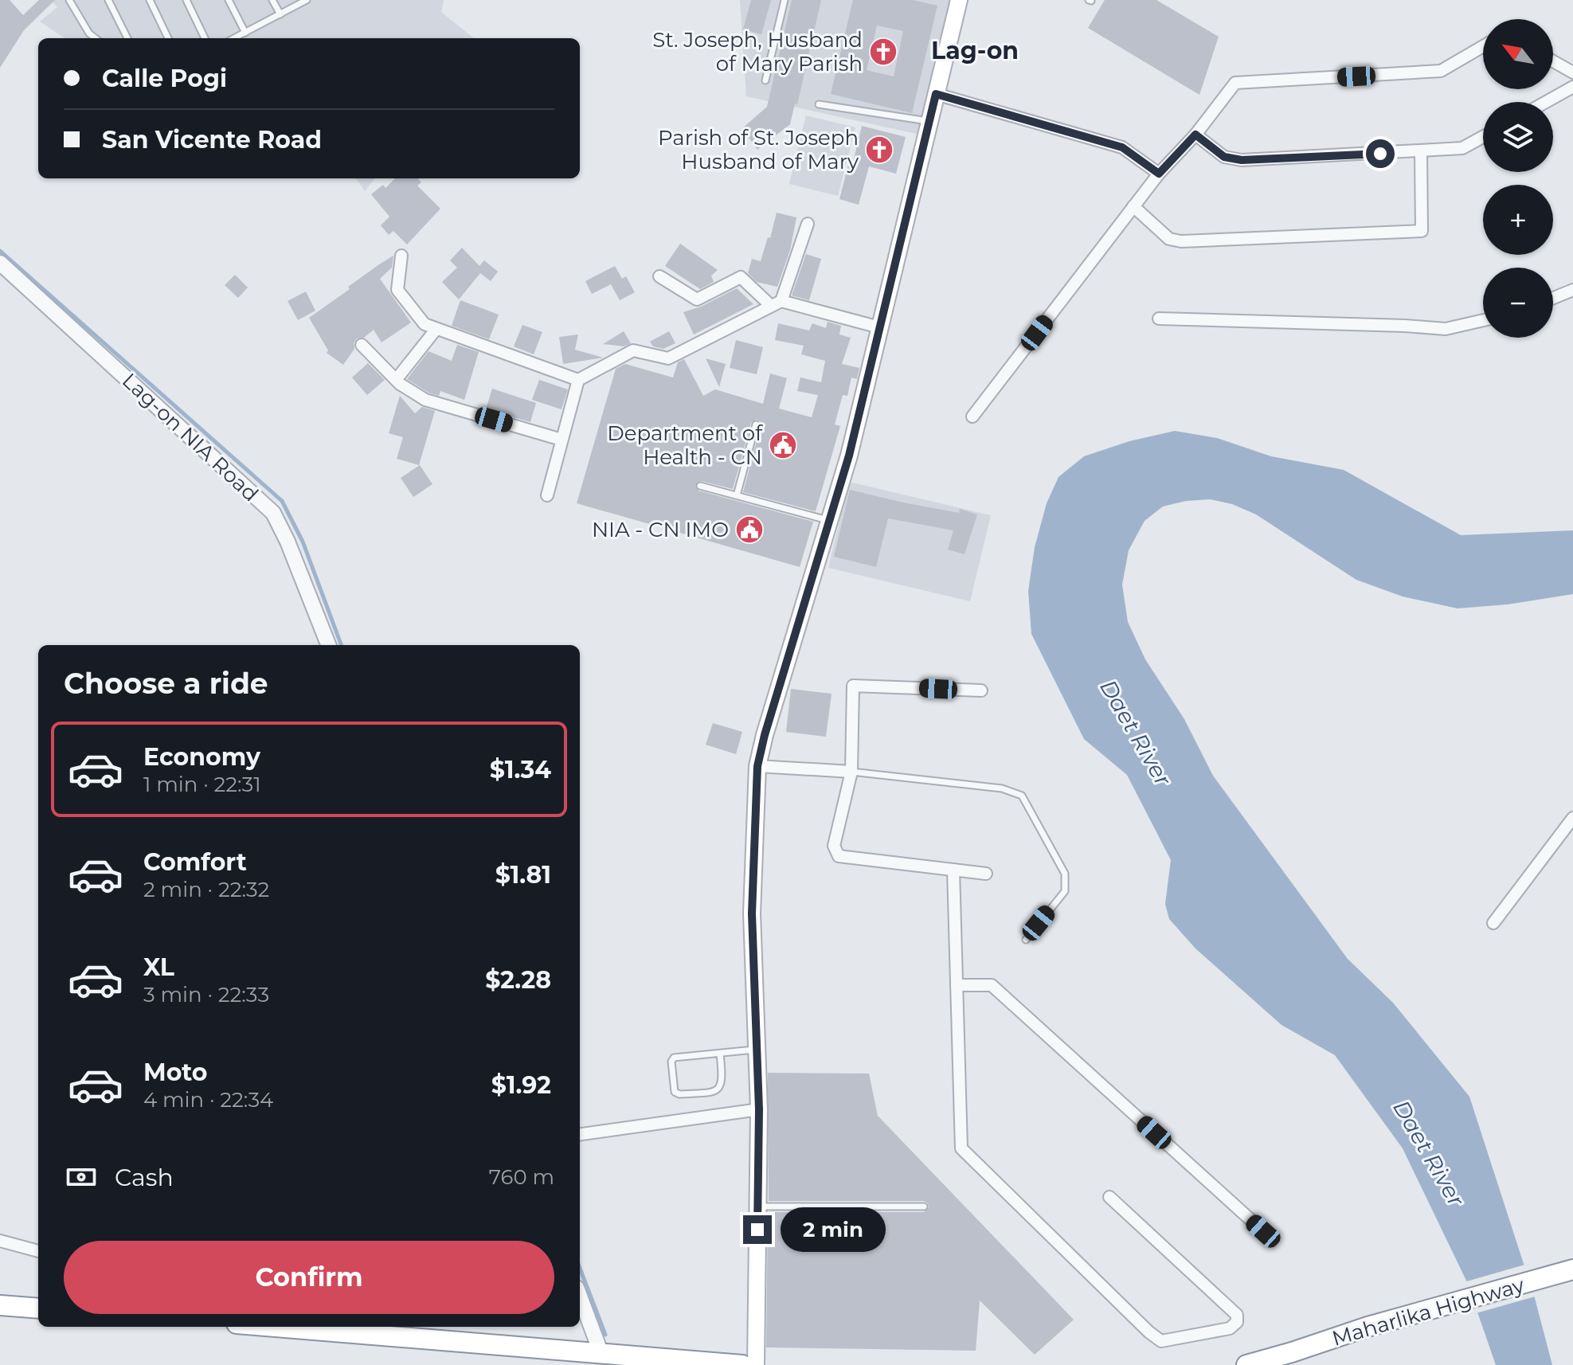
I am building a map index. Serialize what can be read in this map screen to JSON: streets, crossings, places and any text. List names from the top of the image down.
{
  "streets": {
    "highway": ["Maharlika Highway"],
    "street": ["Lag-on NIA Road"]
  },
  "districts": ["Lag-on"],
  "water": ["Daet River"],
  "places": {
    "church": ["St. Joseph, Husband of Mary Parish", "Parish of St. Joseph Husband of Mary"],
    "public building": ["Department of Health - CN", "NIA - CN IMO"]
  },
  "north": "top left",
  "page": {
    "map_buttons": ["+", "−"],
    "banner": ["Calle Pogi", "San Vicente Road"],
    "heading": "Choose a ride",
    "list": [
      {
        "name": "Economy",
        "note": "1 min · 22:31",
        "value": "$1.34"
      },
      {
        "name": "Comfort",
        "note": "2 min · 22:32",
        "value": "$1.81"
      },
      {
        "name": "XL",
        "note": "3 min · 22:33",
        "value": "$2.28"
      },
      {
        "name": "Moto",
        "note": "4 min · 22:34",
        "value": "$1.92"
      }
    ],
    "pay": ["Cash", "760 m"],
    "bubble": "2 min",
    "buttons": "Confirm"
  }
}
